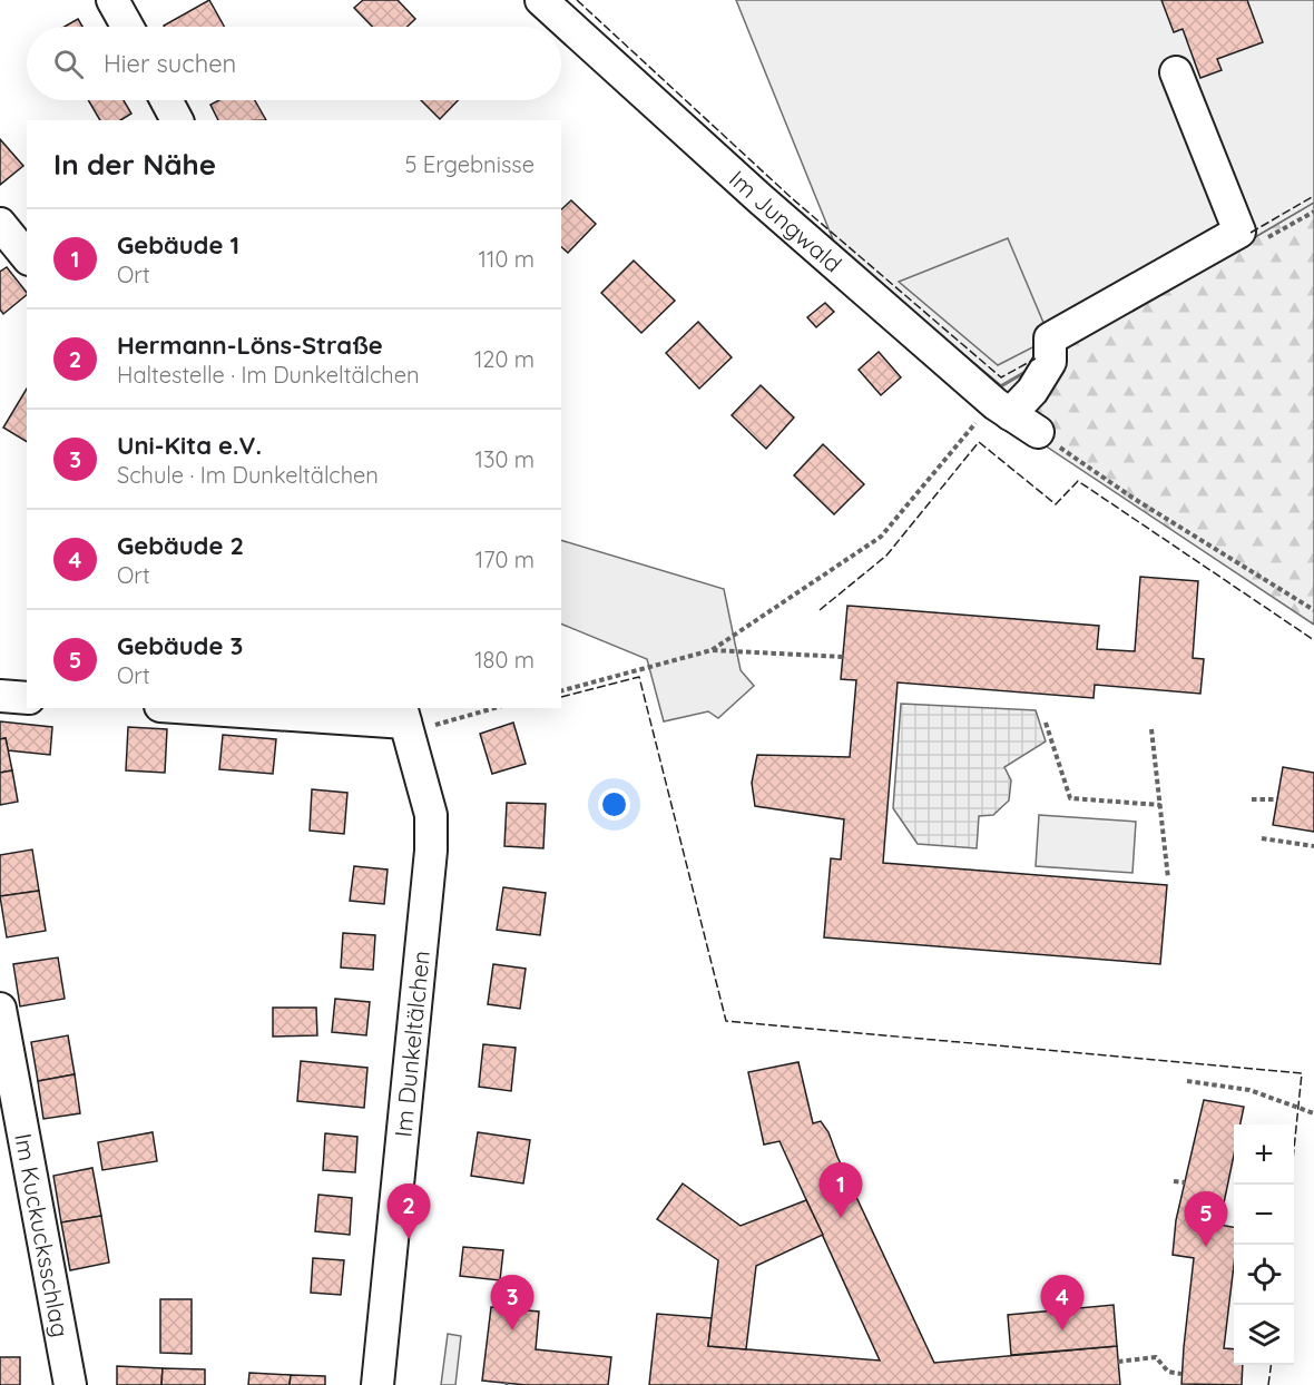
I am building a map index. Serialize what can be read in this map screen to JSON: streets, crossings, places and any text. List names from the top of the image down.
{
  "streets": {
    "street": ["Im Jungwald", "Im Dunkeltälchen", "Im Kuckucksschlag"]
  },
  "page": {
    "search": "Hier suchen",
    "heading": ["In der Nähe", "5 Ergebnisse"],
    "list": [
      {
        "mark": "1",
        "name": "Gebäude 1",
        "note": "Ort",
        "value": "110 m"
      },
      {
        "mark": "2",
        "name": "Hermann-Löns-Straße",
        "note": "Haltestelle · Im Dunkeltälchen",
        "value": "120 m"
      },
      {
        "mark": "3",
        "name": "Uni-Kita e.V.",
        "note": "Schule · Im Dunkeltälchen",
        "value": "130 m"
      },
      {
        "mark": "4",
        "name": "Gebäude 2",
        "note": "Ort",
        "value": "170 m"
      },
      {
        "mark": "5",
        "name": "Gebäude 3",
        "note": "Ort",
        "value": "180 m"
      }
    ],
    "map_buttons": ["+", "−"],
    "pins": [
      "1",
      "2",
      "5",
      "3",
      "4"
    ]
  }
}
